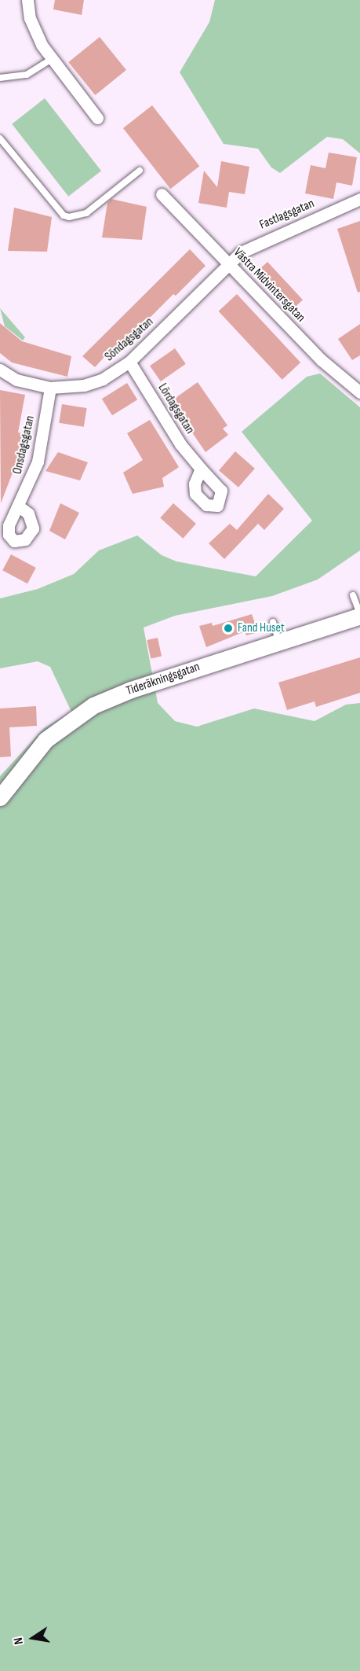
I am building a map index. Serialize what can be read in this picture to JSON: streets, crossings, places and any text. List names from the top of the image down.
{
  "streets": {
    "street": [
      "Fastlagsgatan",
      "Västra Midvintersgatan",
      "Söndagsgatan",
      "Lördagsgatan",
      "Onsdagsgatan",
      "Tideräkningsgatan"
    ]
  },
  "crossings": [
    ["Fastlagsgatan", "Västra Midvintersgatan"],
    ["Fastlagsgatan", "Söndagsgatan"],
    ["Västra Midvintersgatan", "Söndagsgatan"],
    ["Söndagsgatan", "Lördagsgatan"],
    ["Söndagsgatan", "Onsdagsgatan"]
  ],
  "places": ["Fand Huset"],
  "north": "left"
}
